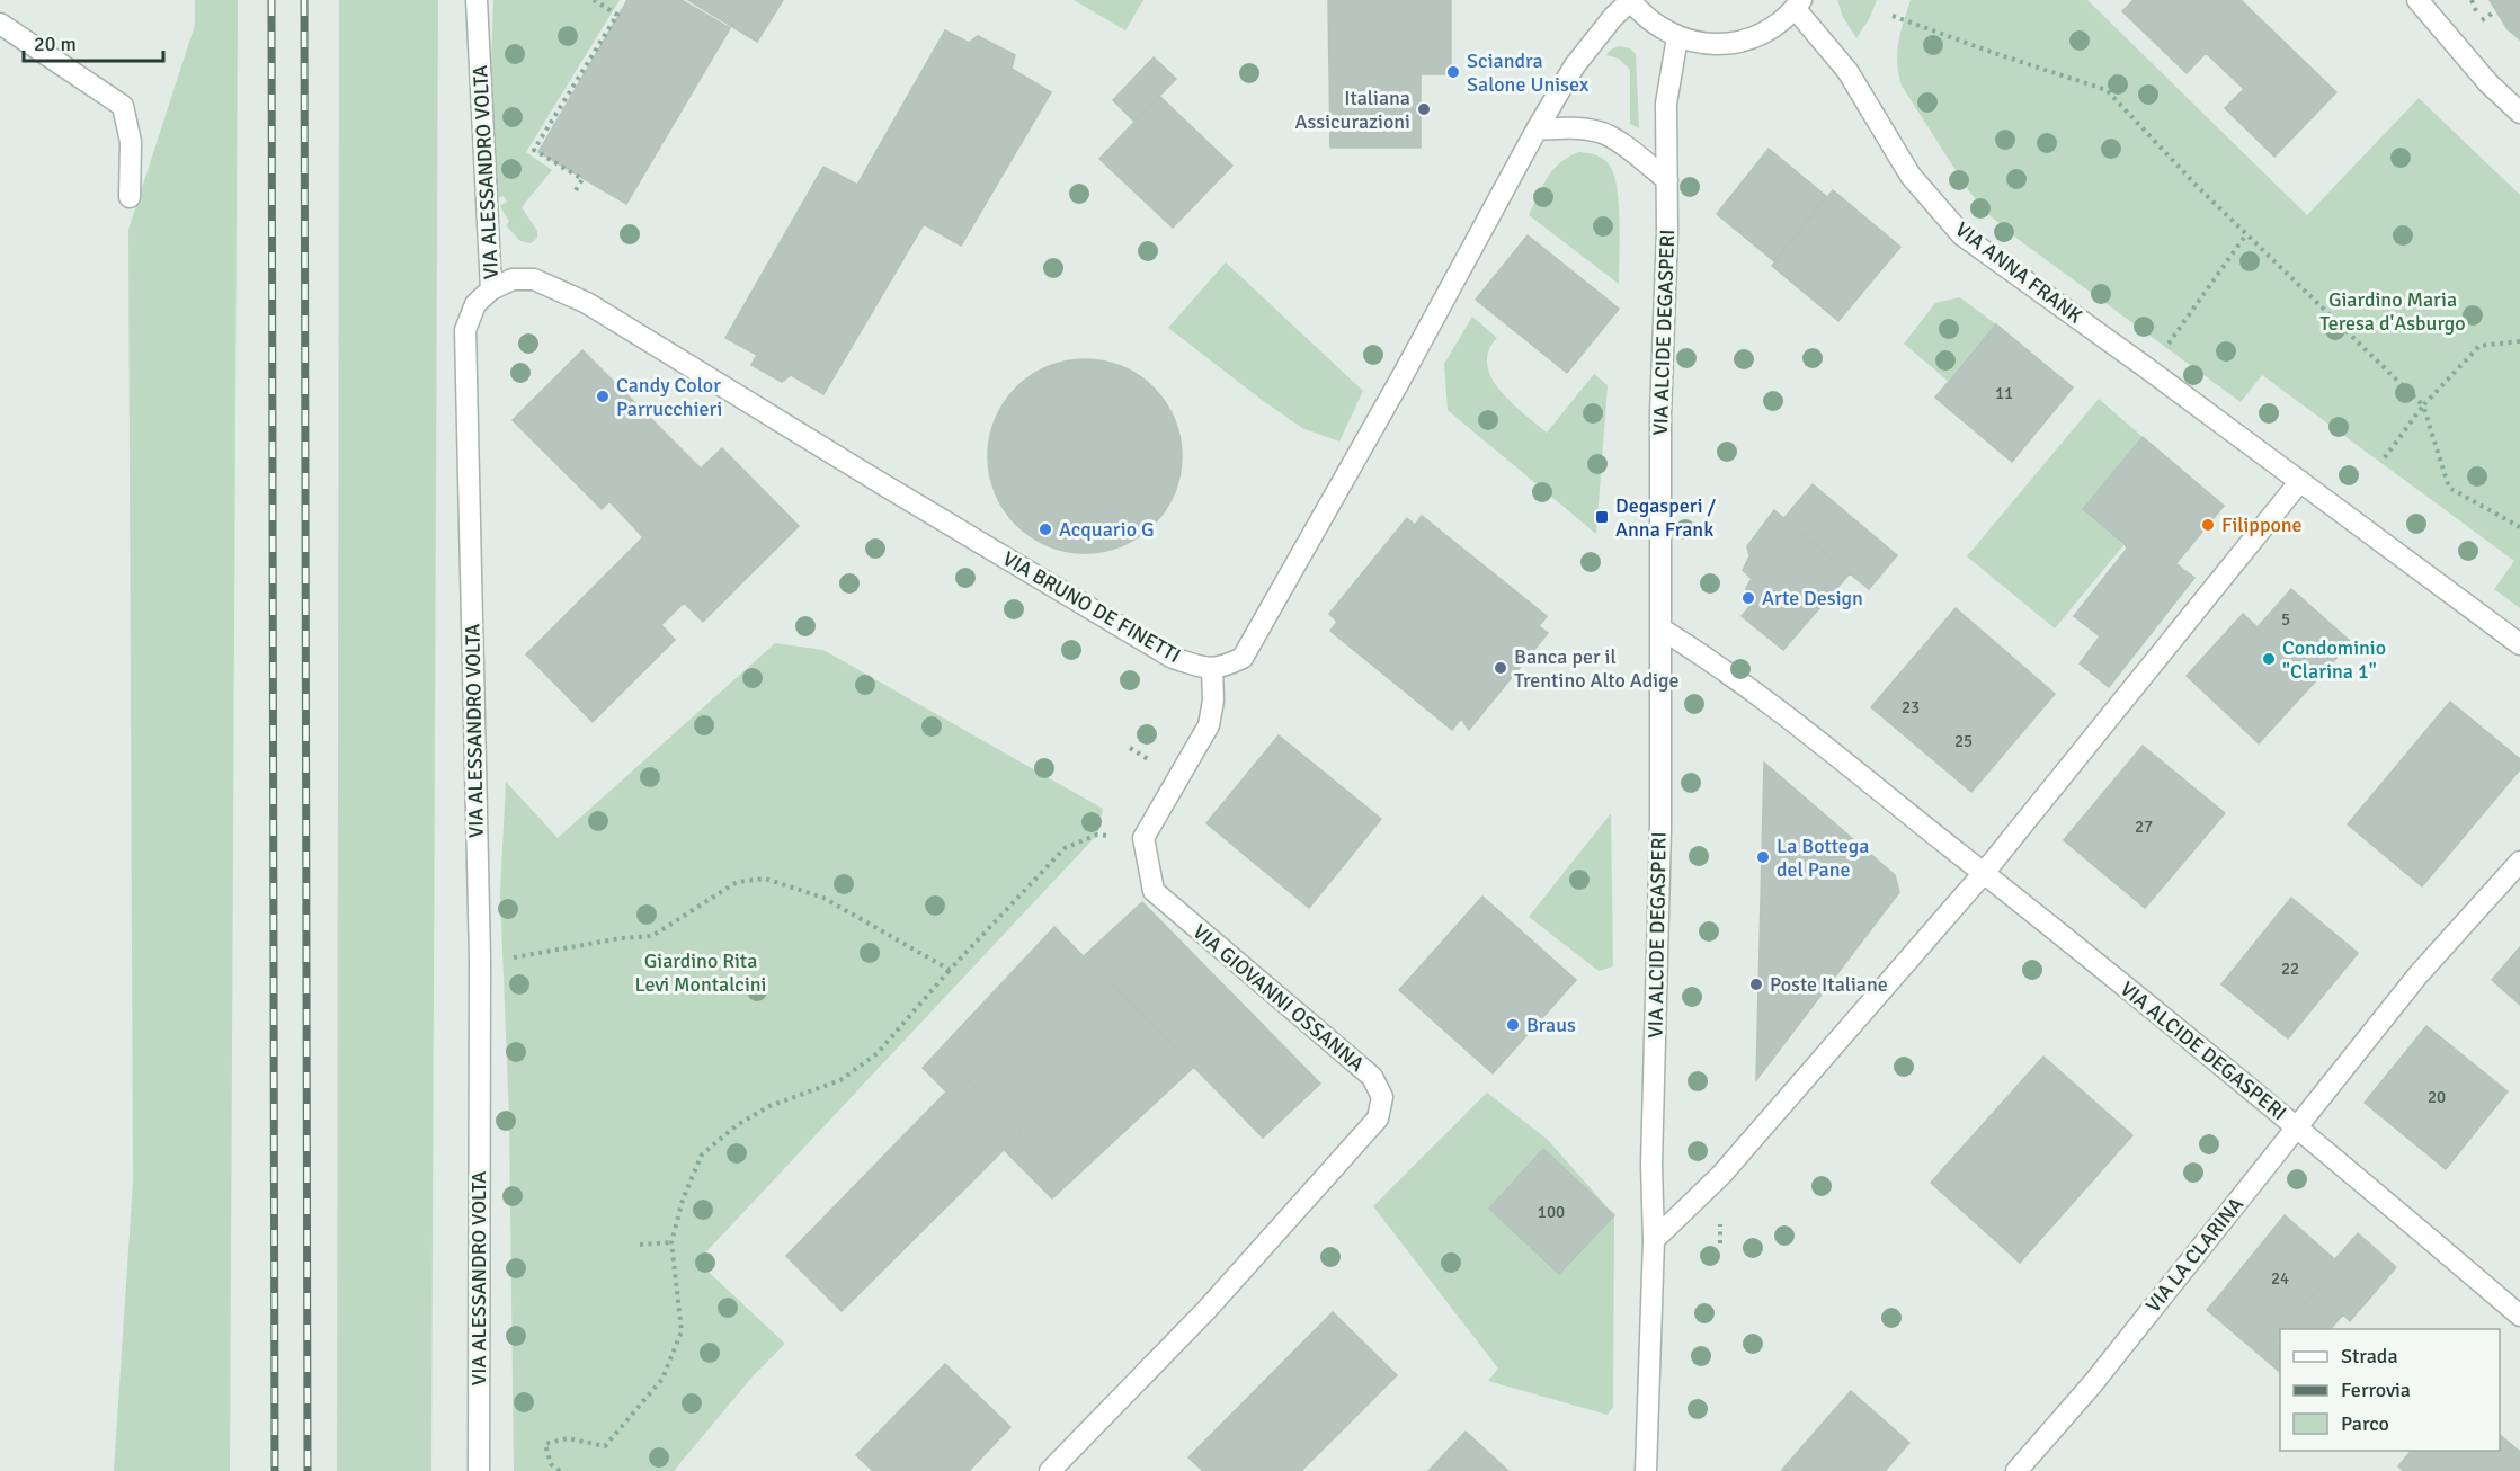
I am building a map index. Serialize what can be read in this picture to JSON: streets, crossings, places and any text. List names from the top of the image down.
{
  "streets": {
    "street": [
      "VIA ALESSANDRO VOLTA",
      "VIA ANNA FRANK",
      "VIA ALCIDE DEGASPERI",
      "VIA BRUNO DE FINETTI",
      "VIA GIOVANNI OSSANNA",
      "VIA LA CLARINA"
    ]
  },
  "crossings": [
    ["VIA ALESSANDRO VOLTA", "VIA BRUNO DE FINETTI"],
    ["VIA ALCIDE DEGASPERI", "VIA LA CLARINA"]
  ],
  "parks": ["Giardino Maria Teresa d'Asburgo", "Giardino Rita Levi Montalcini"],
  "places": {
    "other": [
      "Sciandra Salone Unisex",
      "Italiana Assicurazioni",
      "Candy Color Parrucchieri",
      "Filippone",
      "Acquario G",
      "Arte Design",
      "Condominio \"Clarina 1\"",
      "Banca per il Trentino Alto Adige",
      "La Bottega del Pane",
      "Poste Italiane",
      "Braus"
    ],
    "transit": ["Degasperi / Anna Frank"]
  },
  "house_numbers": [
    "11",
    "5",
    "23",
    "25",
    "27",
    "22",
    "20",
    "100",
    "24"
  ],
  "legend": ["Strada", "Ferrovia", "Parco"],
  "scale_bar": "20 m"
}
